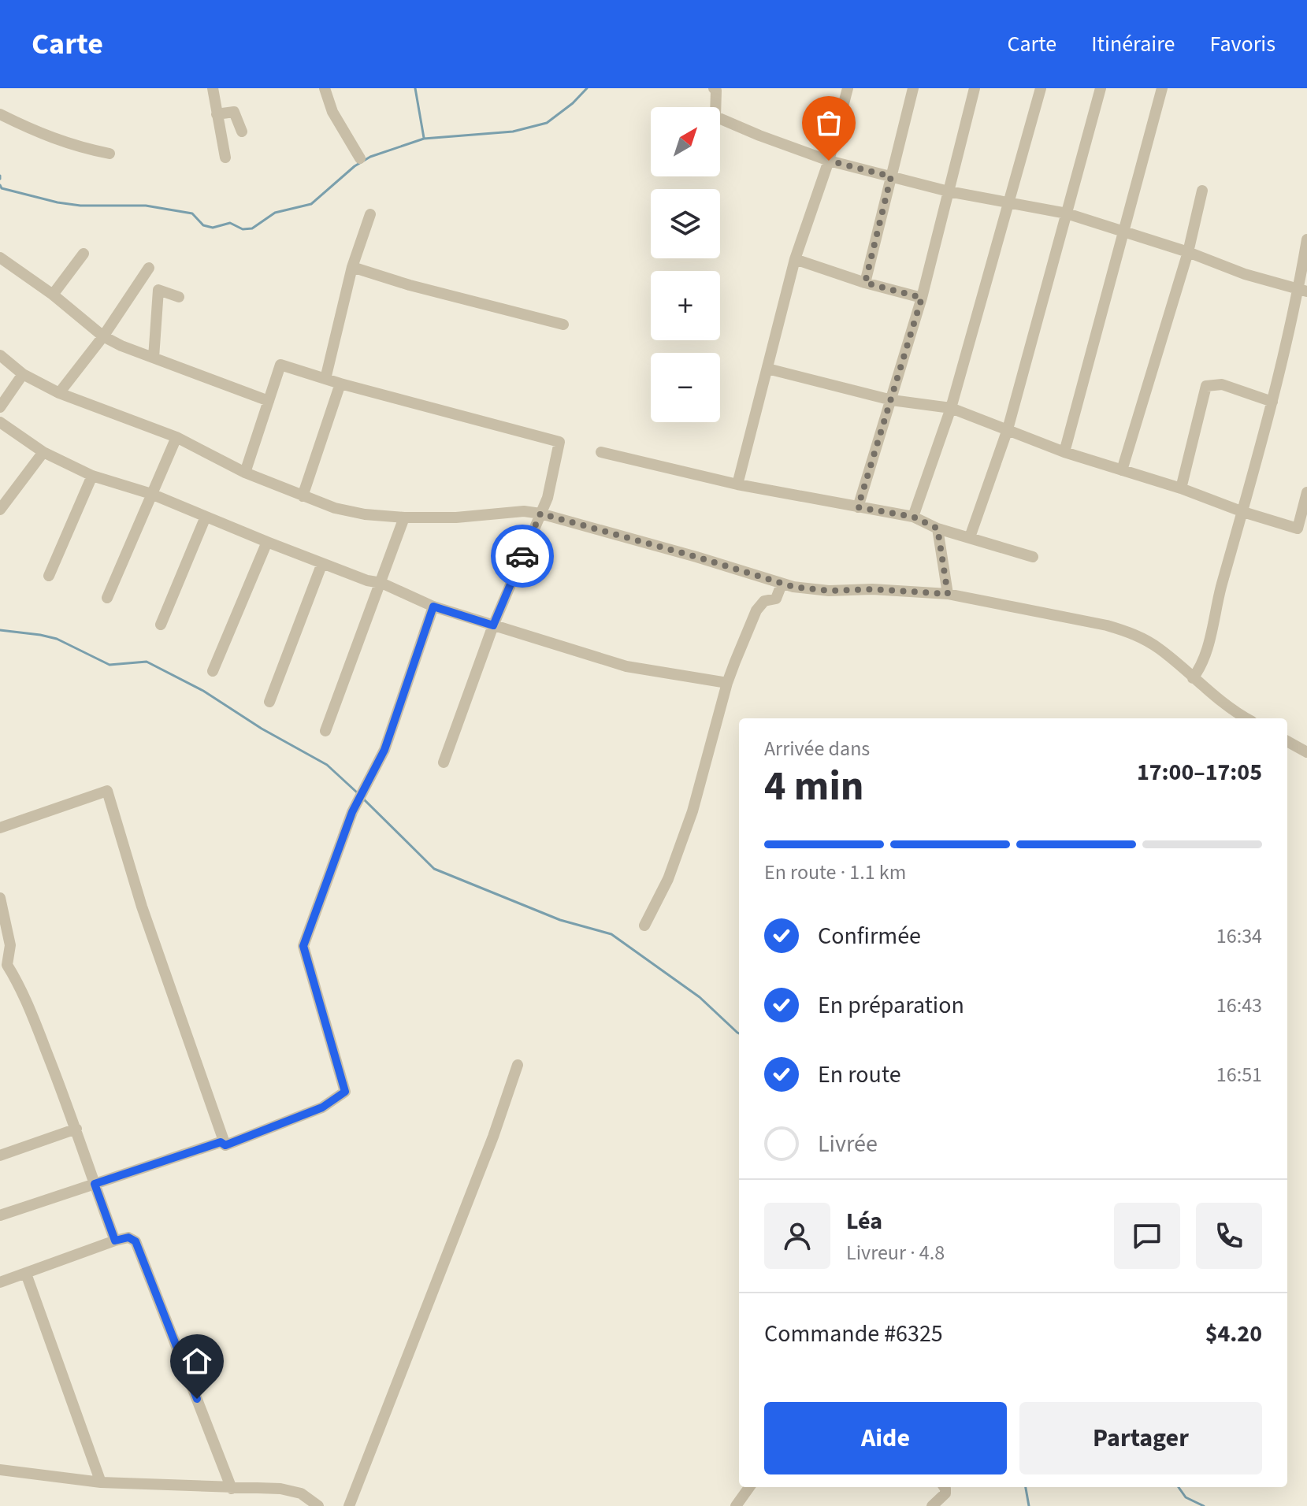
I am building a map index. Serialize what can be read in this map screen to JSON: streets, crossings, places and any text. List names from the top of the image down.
{
  "north": "top right",
  "page": {
    "header": "Carte",
    "nav": ["Carte", "Itinéraire", "Favoris"],
    "map_buttons": ["+", "−"],
    "heading": ["4 min", "Arrivée dans", "17:00–17:05"],
    "panel": [
      "Léa",
      "Livreur · 4.8",
      "Commande #6325",
      "$4.20"
    ],
    "bar": "En route · 1.1 km",
    "list": [
      ["Confirmée", "16:34"],
      ["En préparation", "16:43"],
      ["En route", "16:51"],
      "Livrée"
    ],
    "buttons": ["Aide", "Partager"]
  }
}
